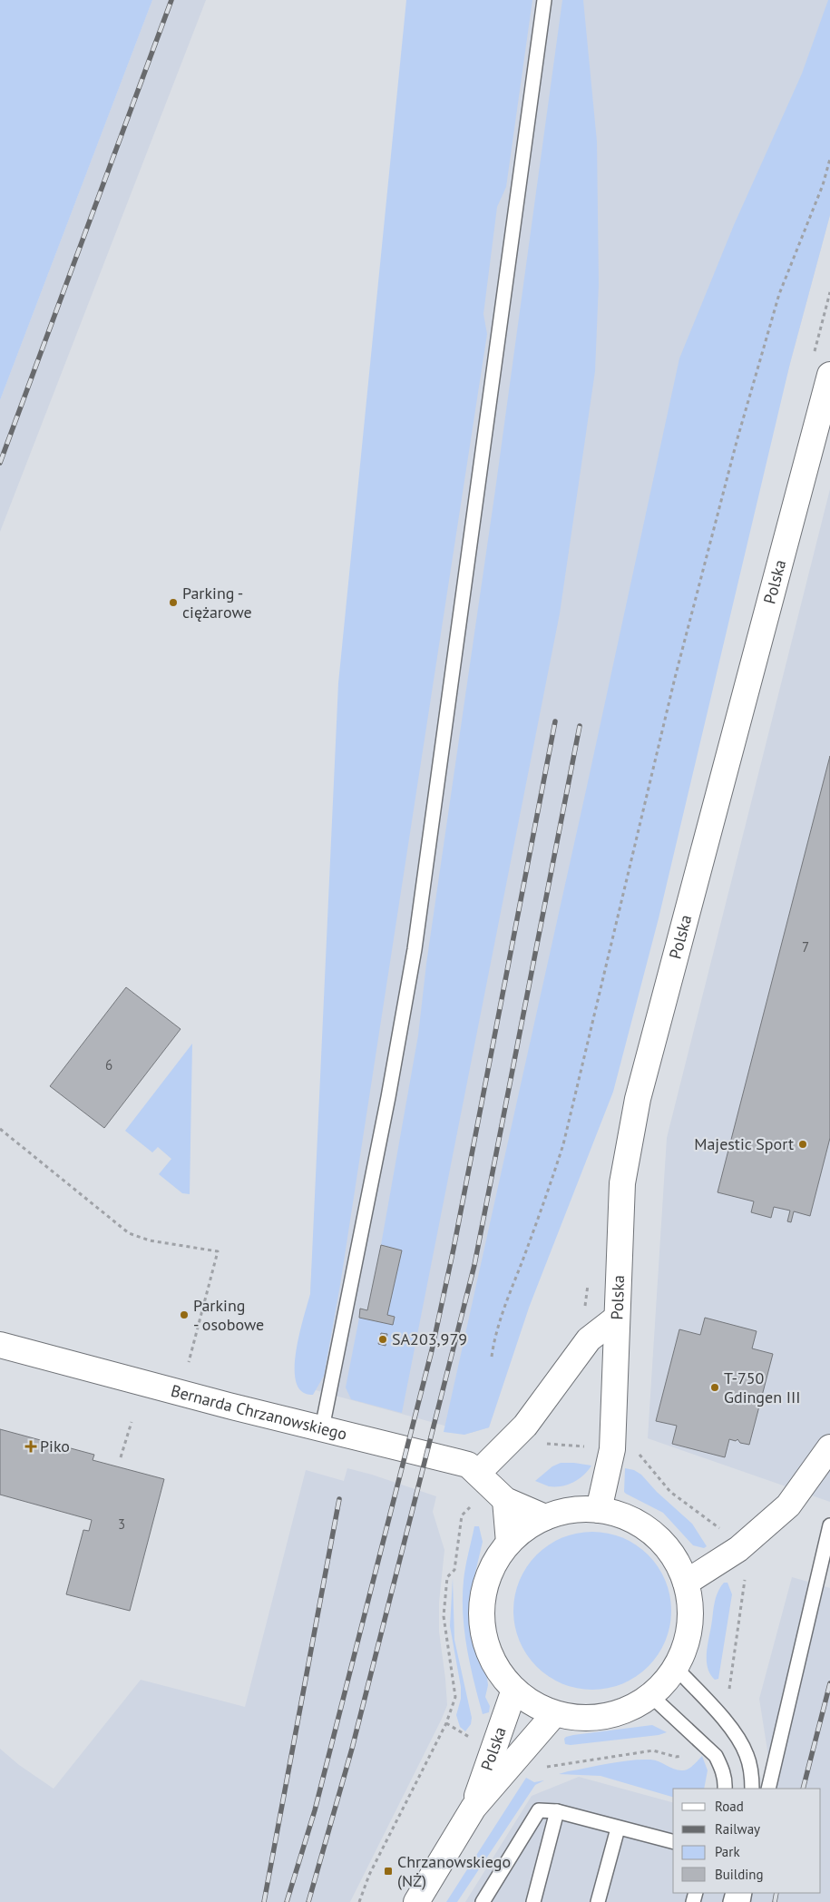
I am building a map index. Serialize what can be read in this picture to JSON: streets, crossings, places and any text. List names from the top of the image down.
{
  "streets": {
    "main road": ["Polska", "Bernarda Chrzanowskiego"]
  },
  "places": {
    "other": [
      "Parking - ciężarowe",
      "Majestic Sport",
      "Parking - osobowe",
      "SA203,979",
      "T-750 Gdingen III"
    ],
    "health": ["Piko"],
    "transit": ["Chrzanowskiego (NŻ)"]
  },
  "house_numbers": ["7", "6", "3"],
  "legend": [
    "Road",
    "Railway",
    "Park",
    "Building"
  ]
}
